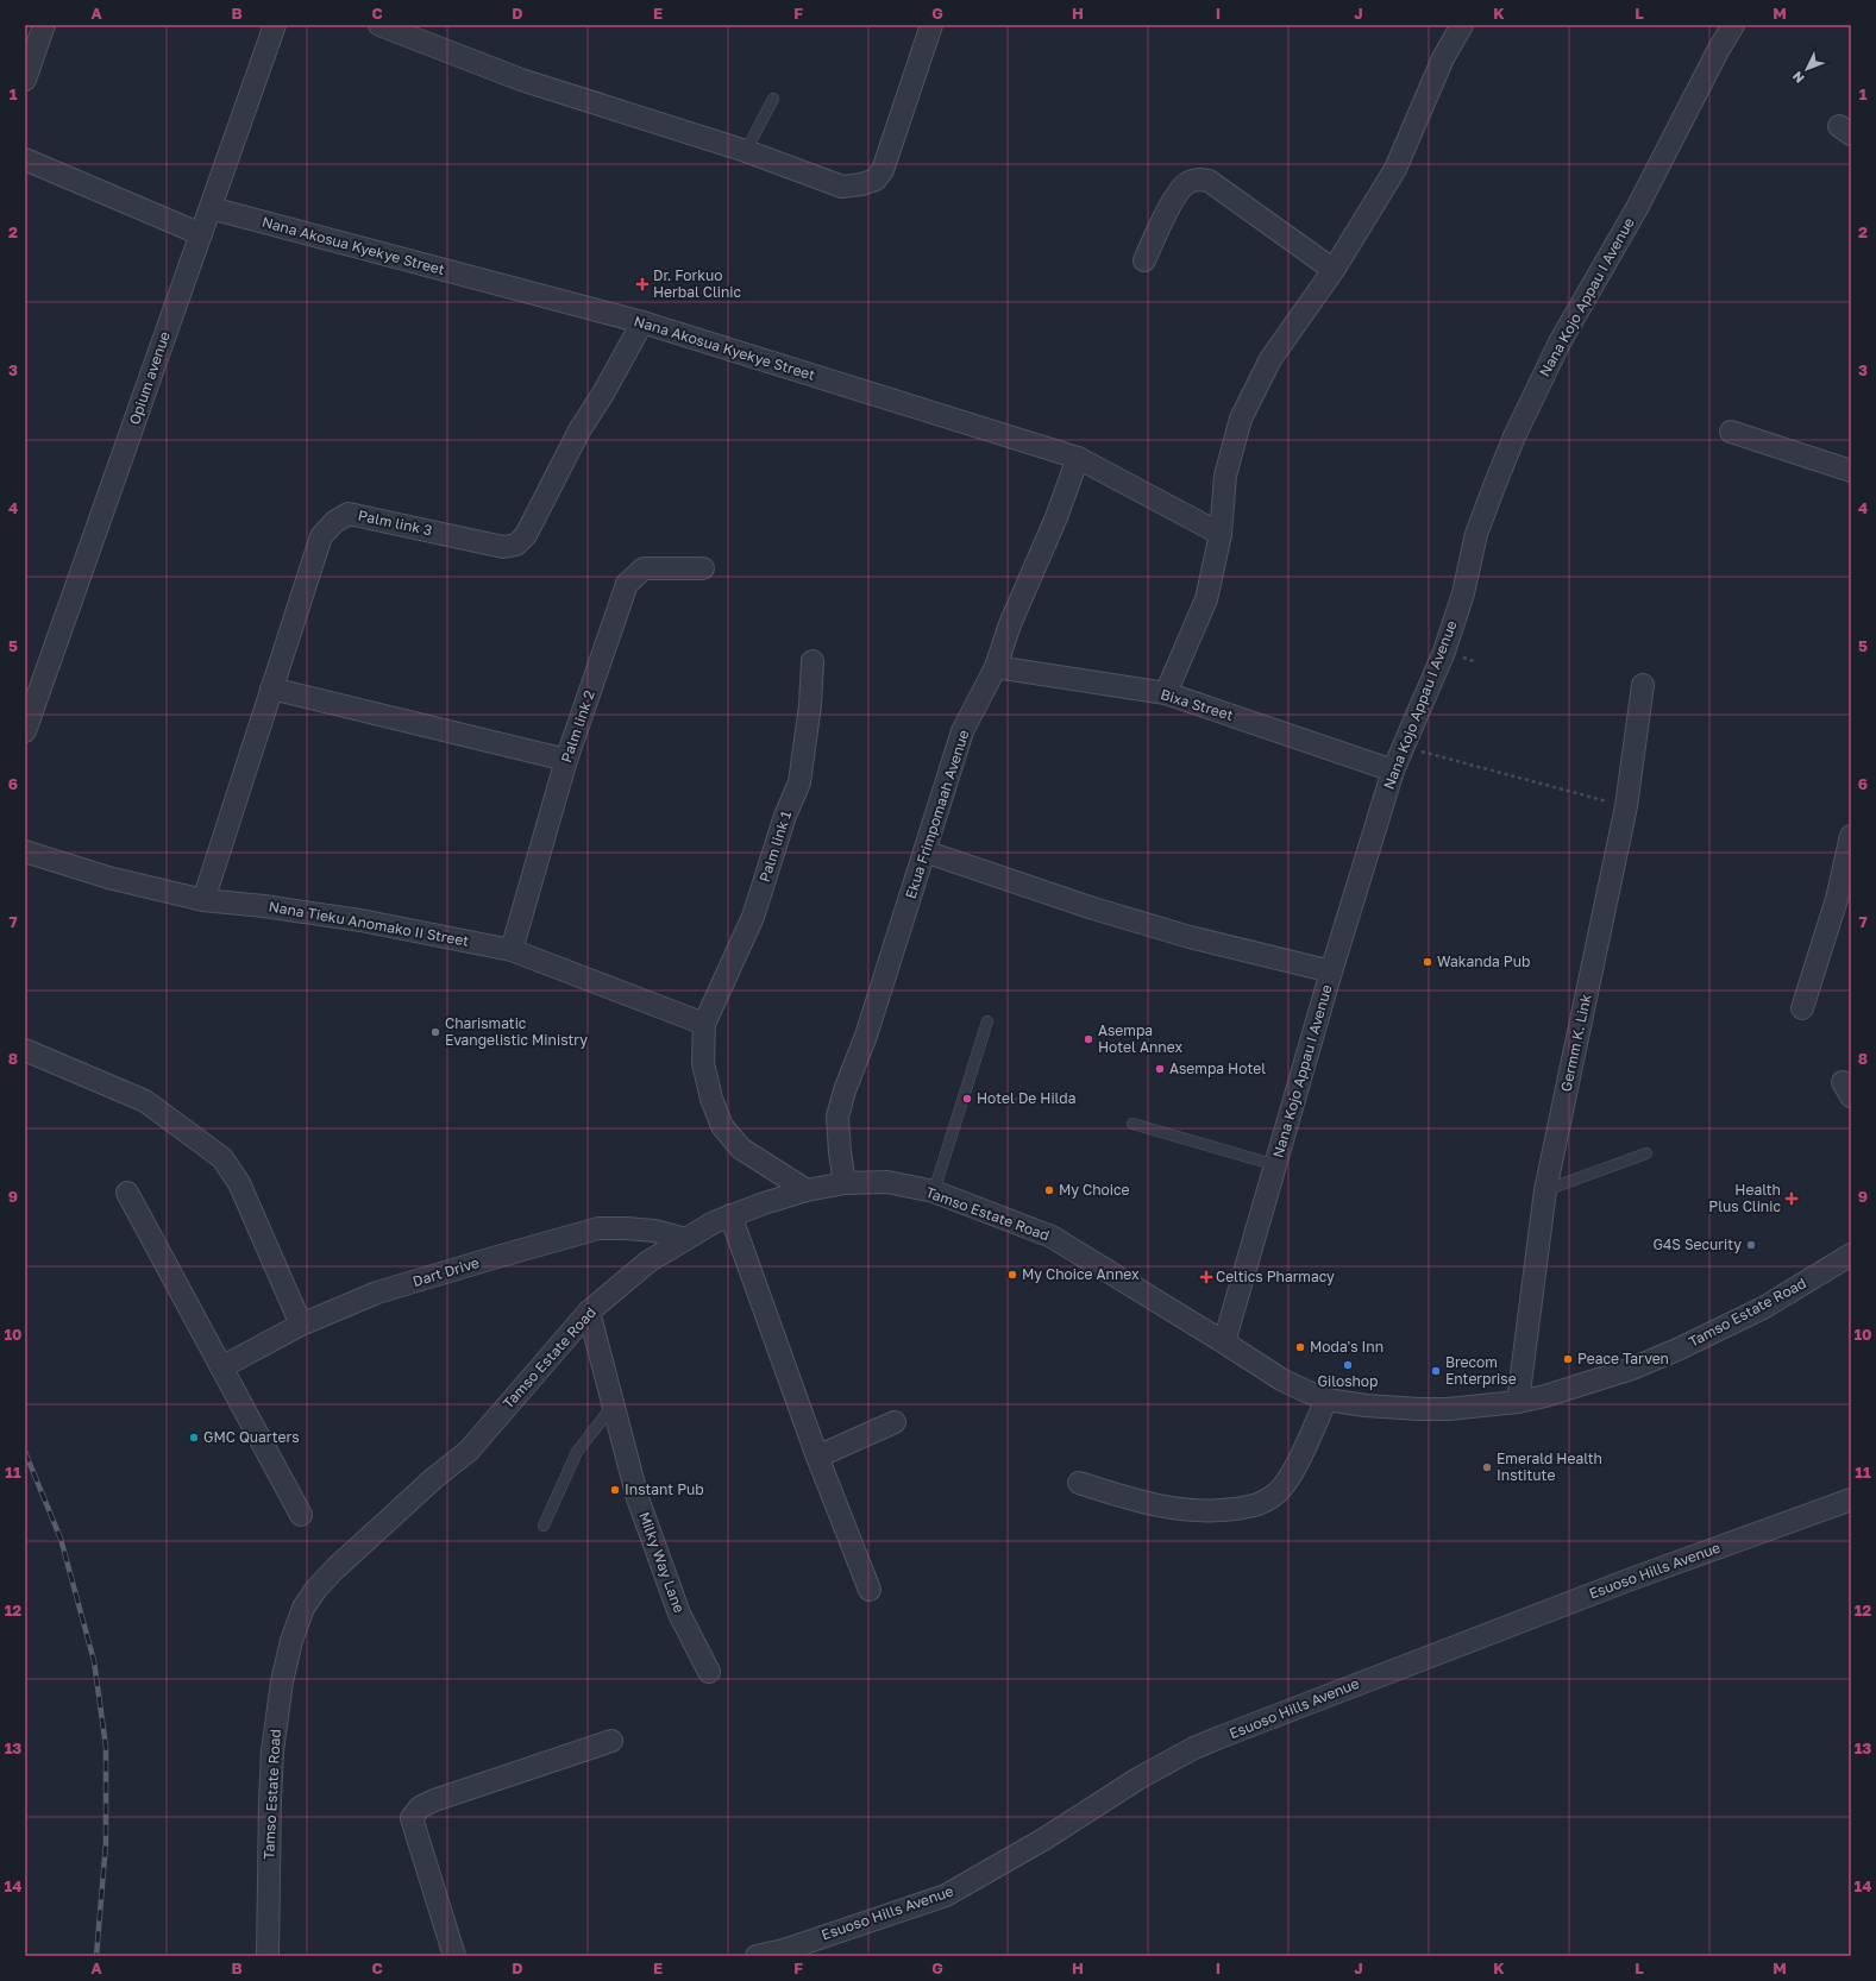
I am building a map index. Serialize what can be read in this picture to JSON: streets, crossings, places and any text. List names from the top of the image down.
{
  "streets": {
    "street": [
      "Nana Akosua Kyekye Street",
      "Nana Kojo Appau I Avenue",
      "Opium avenue",
      "Palm link 3",
      "Bixa Street",
      "Palm link 2",
      "Ekua Frimpomaah Avenue",
      "Palm link 1",
      "Nana Tieku Anomako II Street",
      "Germm K. Link",
      "Tamso Estate Road",
      "Dart Drive",
      "Milky Way Lane",
      "Esuoso Hills Avenue"
    ]
  },
  "crossings": [
    ["Nana Akosua Kyekye Street", "Opium avenue"],
    ["Nana Akosua Kyekye Street", "Palm link 3"],
    ["Nana Akosua Kyekye Street", "Ekua Frimpomaah Avenue"],
    ["Nana Kojo Appau I Avenue", "Bixa Street"],
    ["Nana Kojo Appau I Avenue", "Tamso Estate Road"],
    ["Palm link 3", "Nana Tieku Anomako II Street"],
    ["Bixa Street", "Ekua Frimpomaah Avenue"],
    ["Palm link 2", "Nana Tieku Anomako II Street"],
    ["Ekua Frimpomaah Avenue", "Tamso Estate Road"],
    ["Palm link 1", "Nana Tieku Anomako II Street"],
    ["Germm K. Link", "Tamso Estate Road"],
    ["Tamso Estate Road", "Dart Drive"],
    ["Tamso Estate Road", "Milky Way Lane"]
  ],
  "places": {
    "health": ["Dr. Forkuo Herbal Clinic", "Health Plus Clinic", "Celtics Pharmacy"],
    "other": [
      "Wakanda Pub",
      "Charismatic Evangelistic Ministry",
      "Asempa Hotel Annex",
      "Asempa Hotel",
      "Hotel De Hilda",
      "My Choice",
      "G4S Security",
      "My Choice Annex",
      "Moda's Inn",
      "Peace Tarven",
      "Giloshop",
      "Brecom Enterprise",
      "GMC Quarters",
      "Emerald Health Institute",
      "Instant Pub"
    ]
  },
  "north": "bottom left",
  "grid": {
    "columns": [
      "A",
      "B",
      "C",
      "D",
      "E",
      "F",
      "G",
      "H",
      "I",
      "J",
      "K",
      "L",
      "M"
    ],
    "rows": [
      "1",
      "2",
      "3",
      "4",
      "5",
      "6",
      "7",
      "8",
      "9",
      "10",
      "11",
      "12",
      "13",
      "14"
    ]
  }
}
